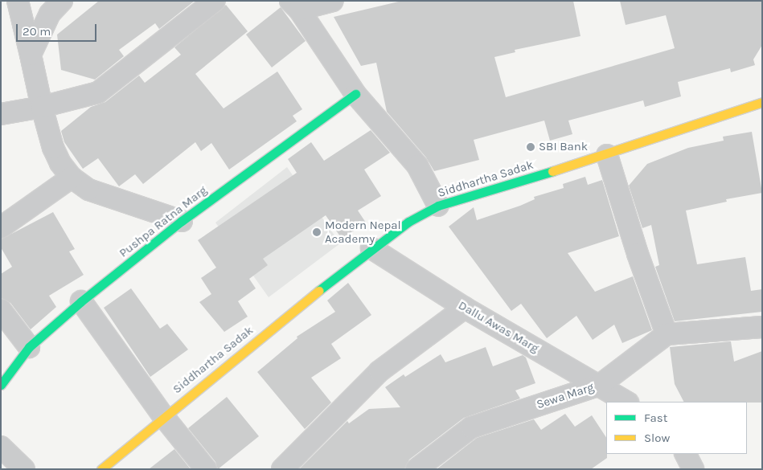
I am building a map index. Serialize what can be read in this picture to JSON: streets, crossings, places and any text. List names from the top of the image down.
{
  "streets": {
    "street": [
      "Siddhartha Sadak",
      "Pushpa Ratna Marg",
      "Dallu Awas Marg",
      "Sewa Marg"
    ]
  },
  "crossings": [
    ["Siddhartha Sadak", "Dallu Awas Marg"],
    ["Dallu Awas Marg", "Sewa Marg"]
  ],
  "places": ["SBI Bank", "Modern Nepal Academy"],
  "legend": ["Fast", "Slow"],
  "scale_bar": "20 m"
}
